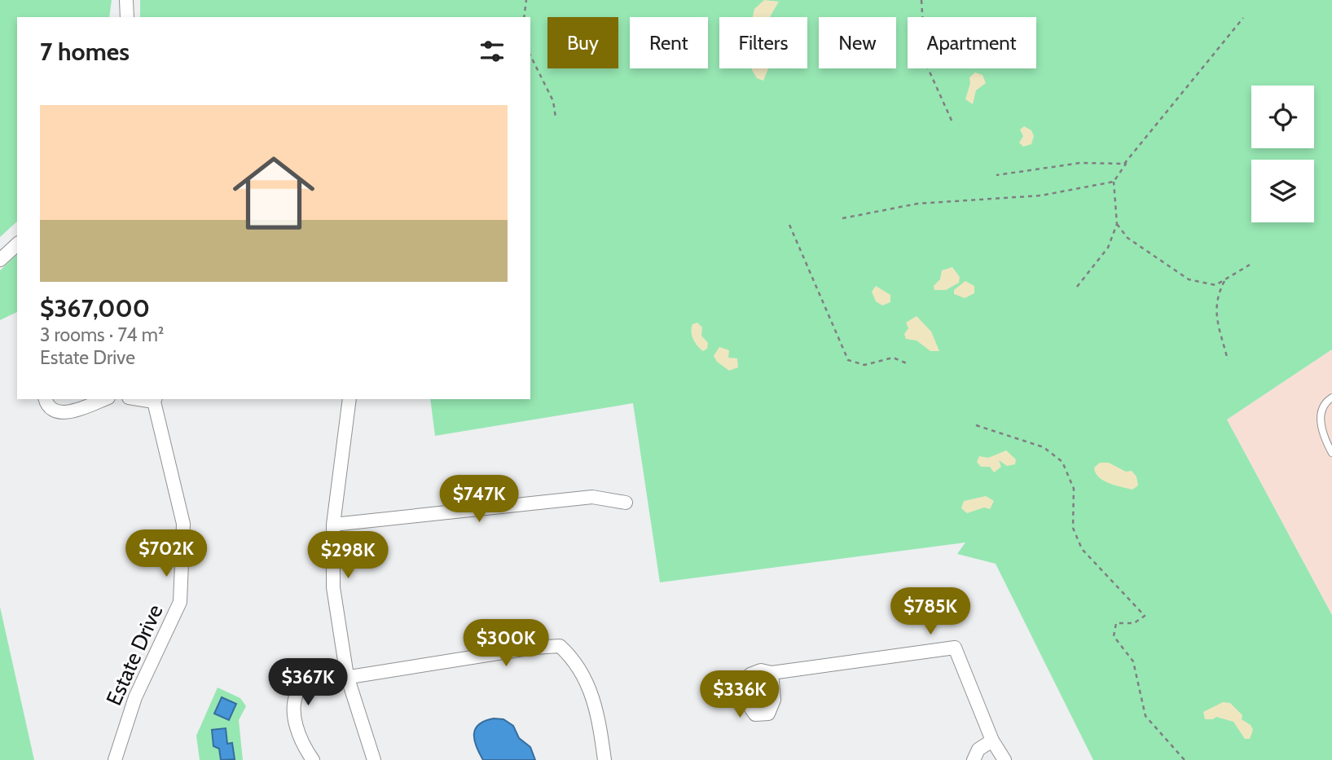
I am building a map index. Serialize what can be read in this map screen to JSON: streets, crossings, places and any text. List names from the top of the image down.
{
  "streets": {
    "street": ["Estate Drive"]
  },
  "page": {
    "chip": [
      "Buy",
      "Rent",
      "Filters",
      "New",
      "Apartment"
    ],
    "heading": "7 homes",
    "list": [
      {
        "name": "$367,000",
        "note": "3 rooms · 74 m² · Estate Drive"
      }
    ],
    "price": [
      "$747K",
      "$702K",
      "$298K",
      "$785K",
      "$300K",
      "$367K",
      "$336K"
    ]
  }
}
